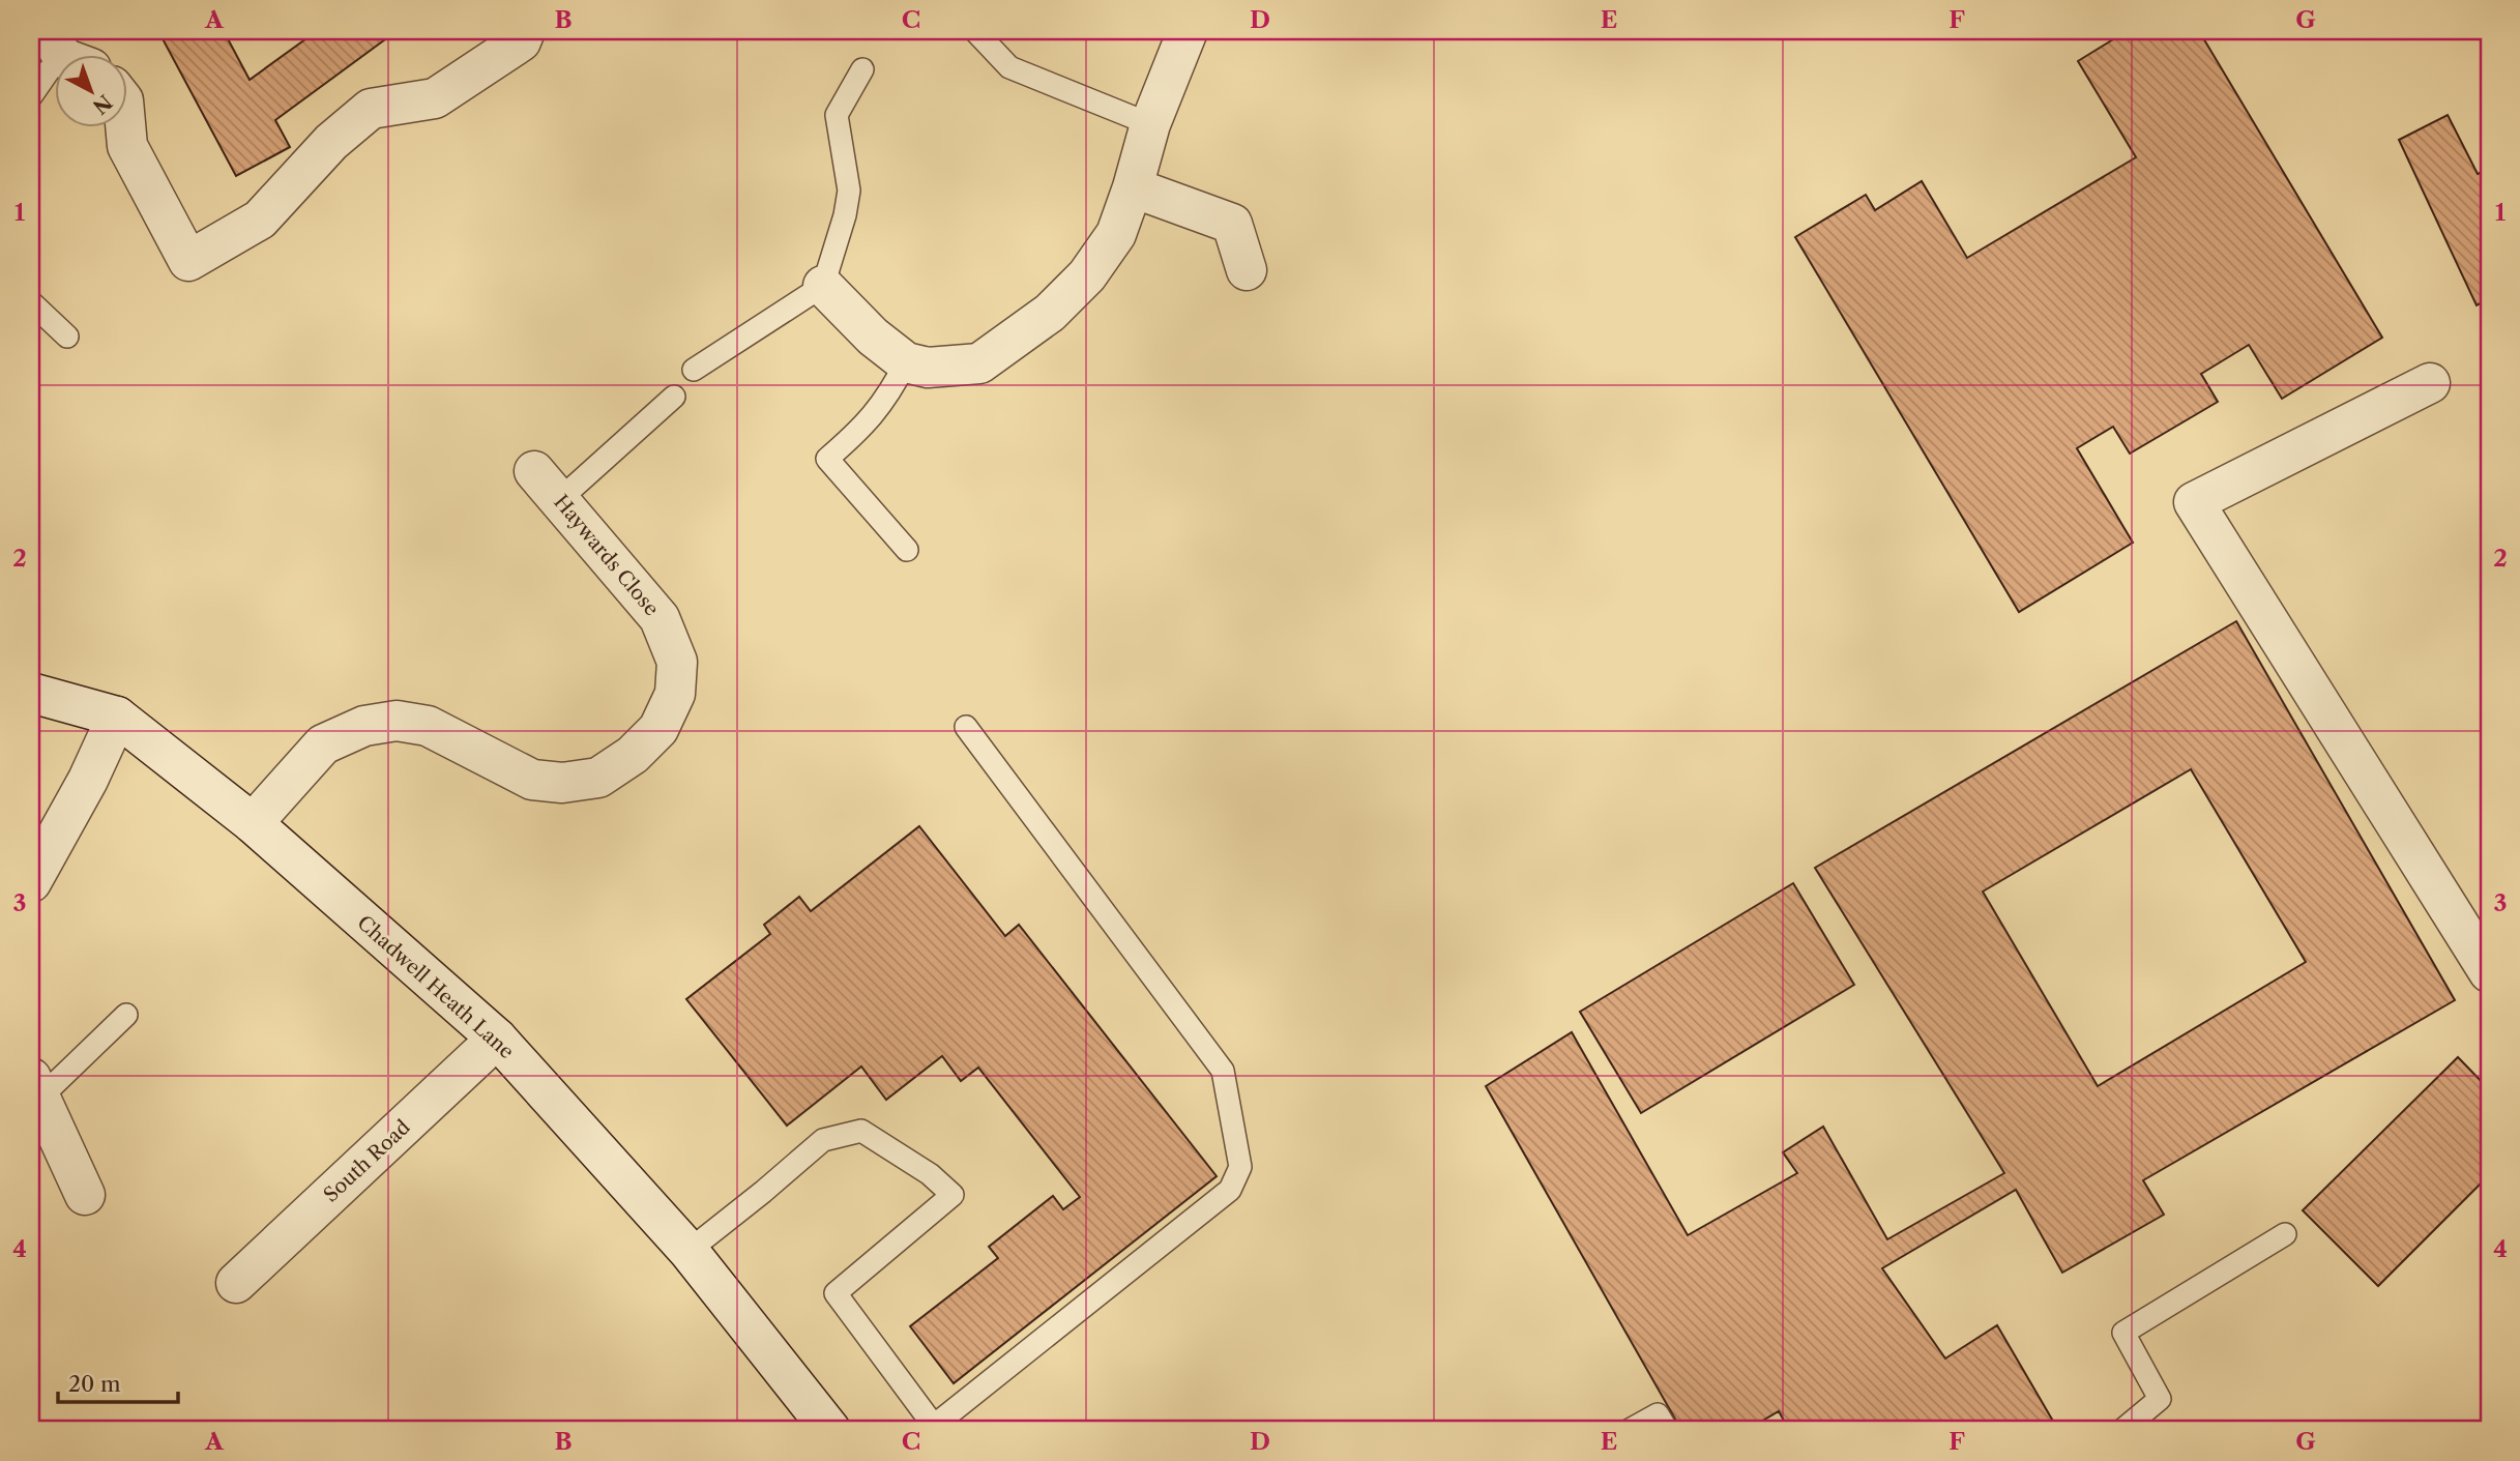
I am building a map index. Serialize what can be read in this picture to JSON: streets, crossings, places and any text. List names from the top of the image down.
{
  "streets": {
    "street": ["Haywards Close", "Chadwell Heath Lane", "South Road"]
  },
  "crossings": [
    ["Haywards Close", "Chadwell Heath Lane"],
    ["Chadwell Heath Lane", "South Road"]
  ],
  "scale_bar": "20 m",
  "north": "bottom right",
  "grid": {
    "columns": [
      "A",
      "B",
      "C",
      "D",
      "E",
      "F",
      "G"
    ],
    "rows": [
      "1",
      "2",
      "3",
      "4"
    ]
  }
}
